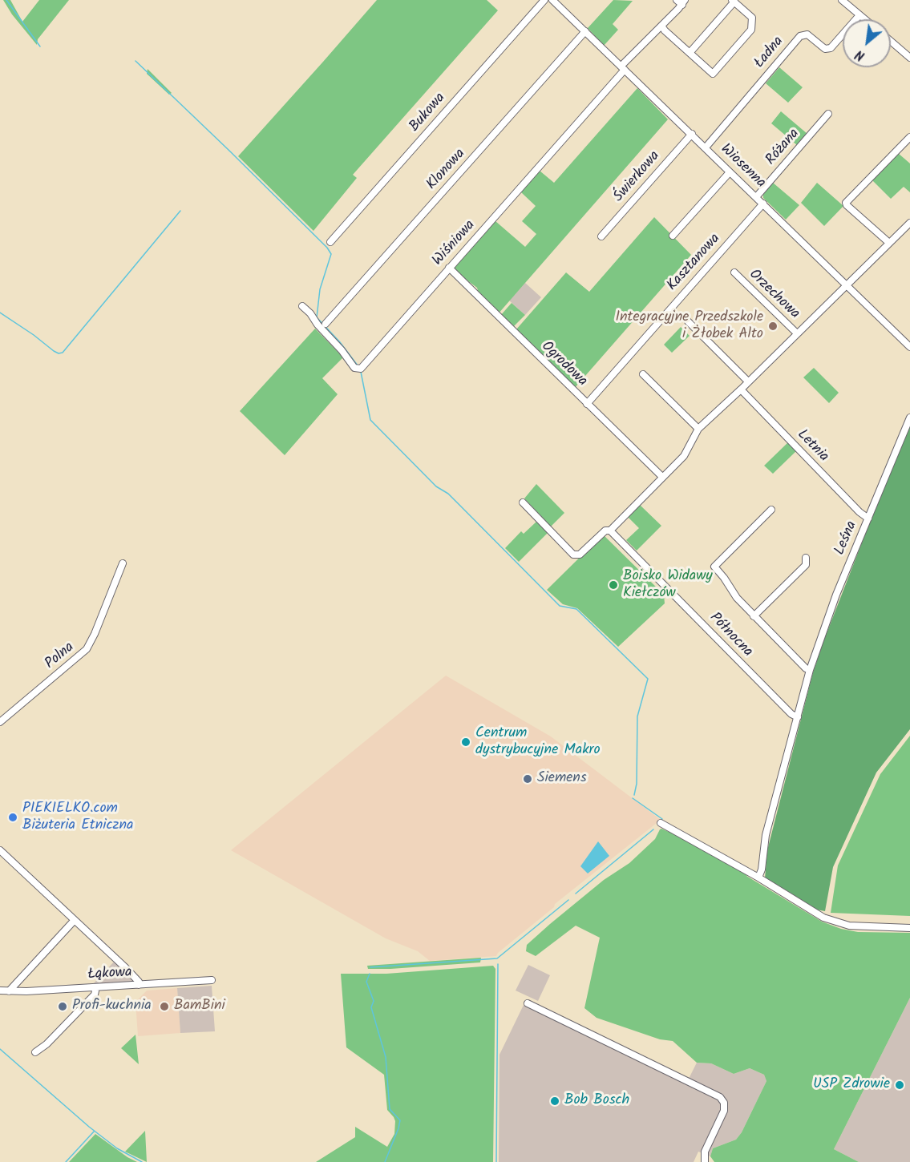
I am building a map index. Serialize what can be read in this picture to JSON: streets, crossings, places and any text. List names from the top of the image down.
{
  "streets": {
    "street": [
      "Ładna",
      "Bukowa",
      "Różana",
      "Wiosenna",
      "Klonowa",
      "Świerkowa",
      "Wiśniowa",
      "Kasztanowa",
      "Orzechowa",
      "Ogrodowa",
      "Letnia",
      "Leśna",
      "Północna",
      "Polna",
      "Łąkowa"
    ]
  },
  "crossings": [
    ["Ładna", "Wiosenna"],
    ["Różana", "Wiosenna"],
    ["Wiosenna", "Klonowa"],
    ["Wiosenna", "Świerkowa"],
    ["Wiosenna", "Wiśniowa"],
    ["Wiosenna", "Kasztanowa"],
    ["Wiśniowa", "Ogrodowa"],
    ["Kasztanowa", "Ogrodowa"],
    ["Letnia", "Leśna"],
    ["Leśna", "Północna"]
  ],
  "places": [
    "Integracyjne Przedszkole i Żłobek Alto",
    "Boisko Widawy Kiełczów",
    "Centrum dystrybucyjne Makro",
    "Siemens",
    "PIEKIELKO.com Biżuteria Etniczna",
    "Profi-kuchnia",
    "BamBini",
    "USP Zdrowie",
    "Bob Bosch"
  ],
  "north": "bottom left"
}
